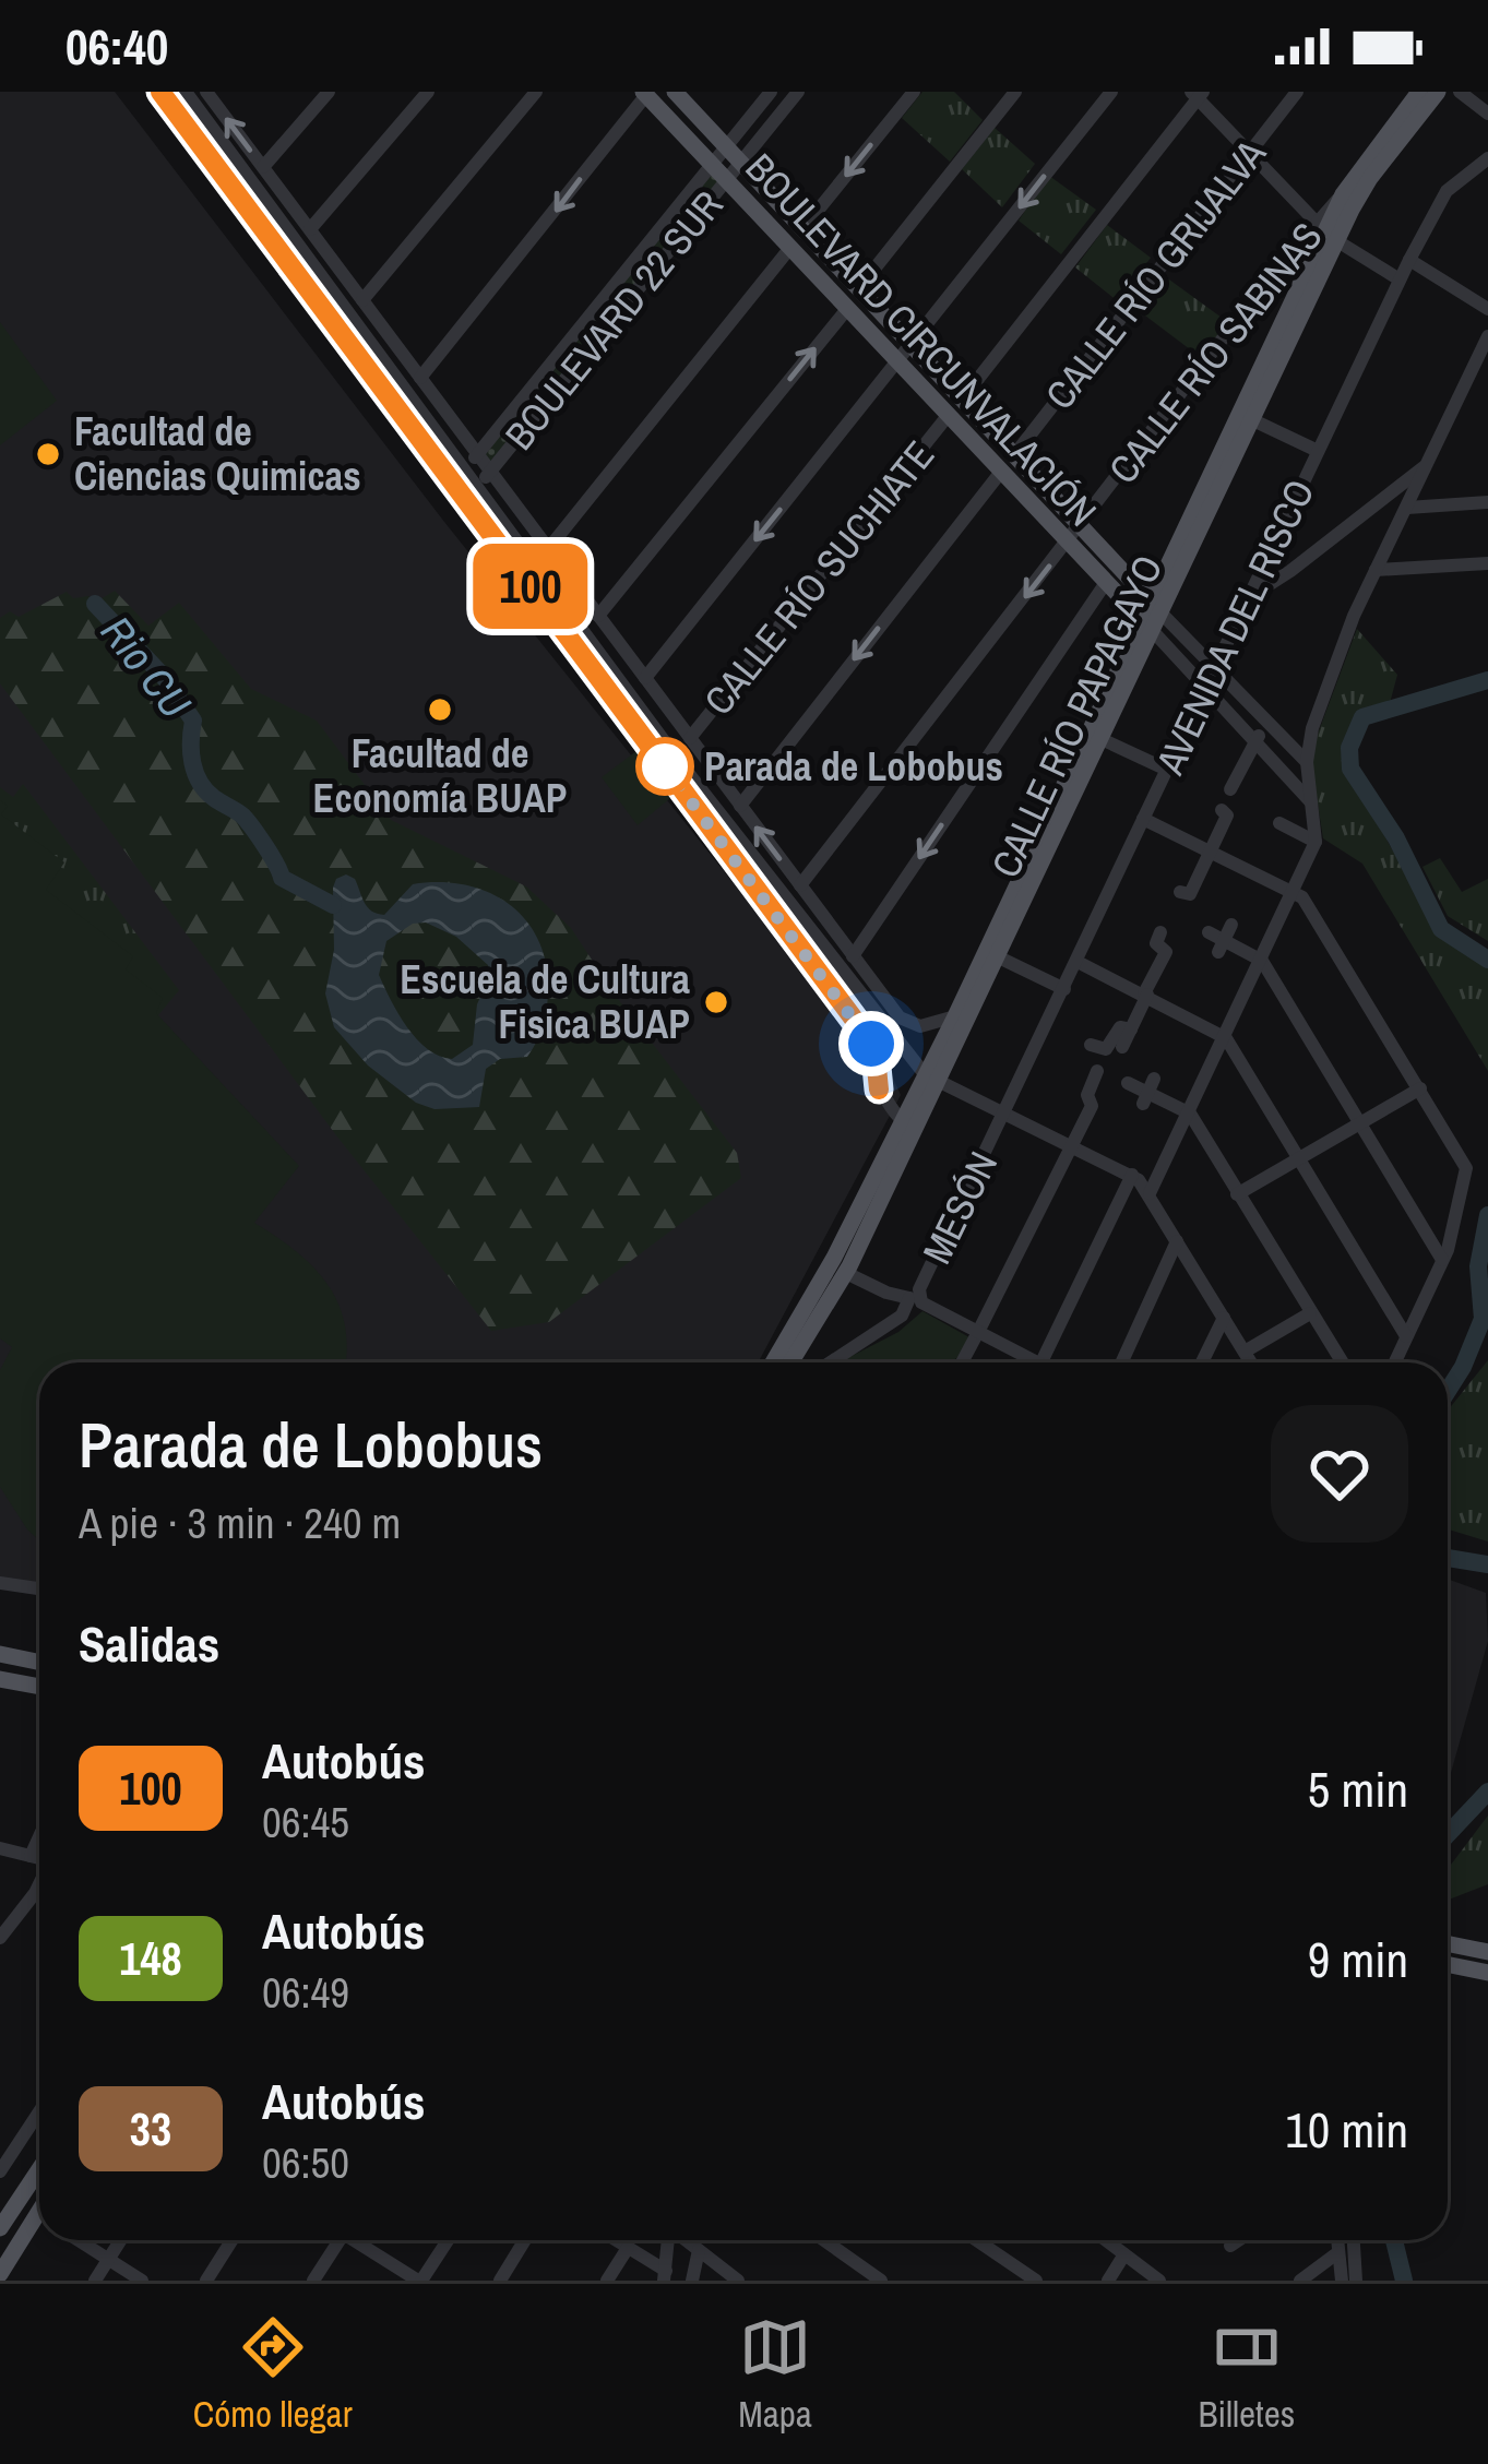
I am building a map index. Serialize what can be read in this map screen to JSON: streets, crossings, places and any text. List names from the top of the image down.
{
  "streets": {
    "main road": ["BOULEVARD CIRCUNVALACIÓN", "CALLE RÍO PAPAGAYO"],
    "street": [
      "CALLE RÍO GRIJALVA",
      "BOULEVARD 22 SUR",
      "CALLE RÍO SABINAS",
      "CALLE RÍO SUCHIATE",
      "AVENIDA DEL RISCO",
      "MESÓN"
    ]
  },
  "crossings": [
    ["CALLE RÍO GRIJALVA", "BOULEVARD CIRCUNVALACIÓN"],
    ["BOULEVARD 22 SUR", "BOULEVARD CIRCUNVALACIÓN"],
    ["BOULEVARD CIRCUNVALACIÓN", "CALLE RÍO SABINAS"],
    ["BOULEVARD CIRCUNVALACIÓN", "CALLE RÍO SUCHIATE"],
    ["BOULEVARD CIRCUNVALACIÓN", "AVENIDA DEL RISCO"],
    ["BOULEVARD CIRCUNVALACIÓN", "CALLE RÍO PAPAGAYO"],
    ["CALLE RÍO SABINAS", "CALLE RÍO PAPAGAYO"],
    ["AVENIDA DEL RISCO", "MESÓN"]
  ],
  "water": ["Rio CU"],
  "places": [
    "Facultad de Ciencias Quimicas",
    "Facultad de Economía BUAP",
    "Parada de Lobobus",
    "Escuela de Cultura Fisica BUAP"
  ],
  "lines": ["bus line 100"],
  "page": {
    "status": "06:40",
    "on_map": "100",
    "heading": [
      ["Parada de Lobobus", "A pie · 3 min · 240 m"],
      "Salidas"
    ],
    "list": [
      {
        "mark": "100",
        "name": "Autobús",
        "note": "06:45",
        "value": "5 min"
      },
      {
        "mark": "148",
        "name": "Autobús",
        "note": "06:49",
        "value": "9 min"
      },
      {
        "mark": "33",
        "name": "Autobús",
        "note": "06:50",
        "value": "10 min"
      }
    ],
    "tabs": ["Cómo llegar", "Mapa", "Billetes"]
  }
}
